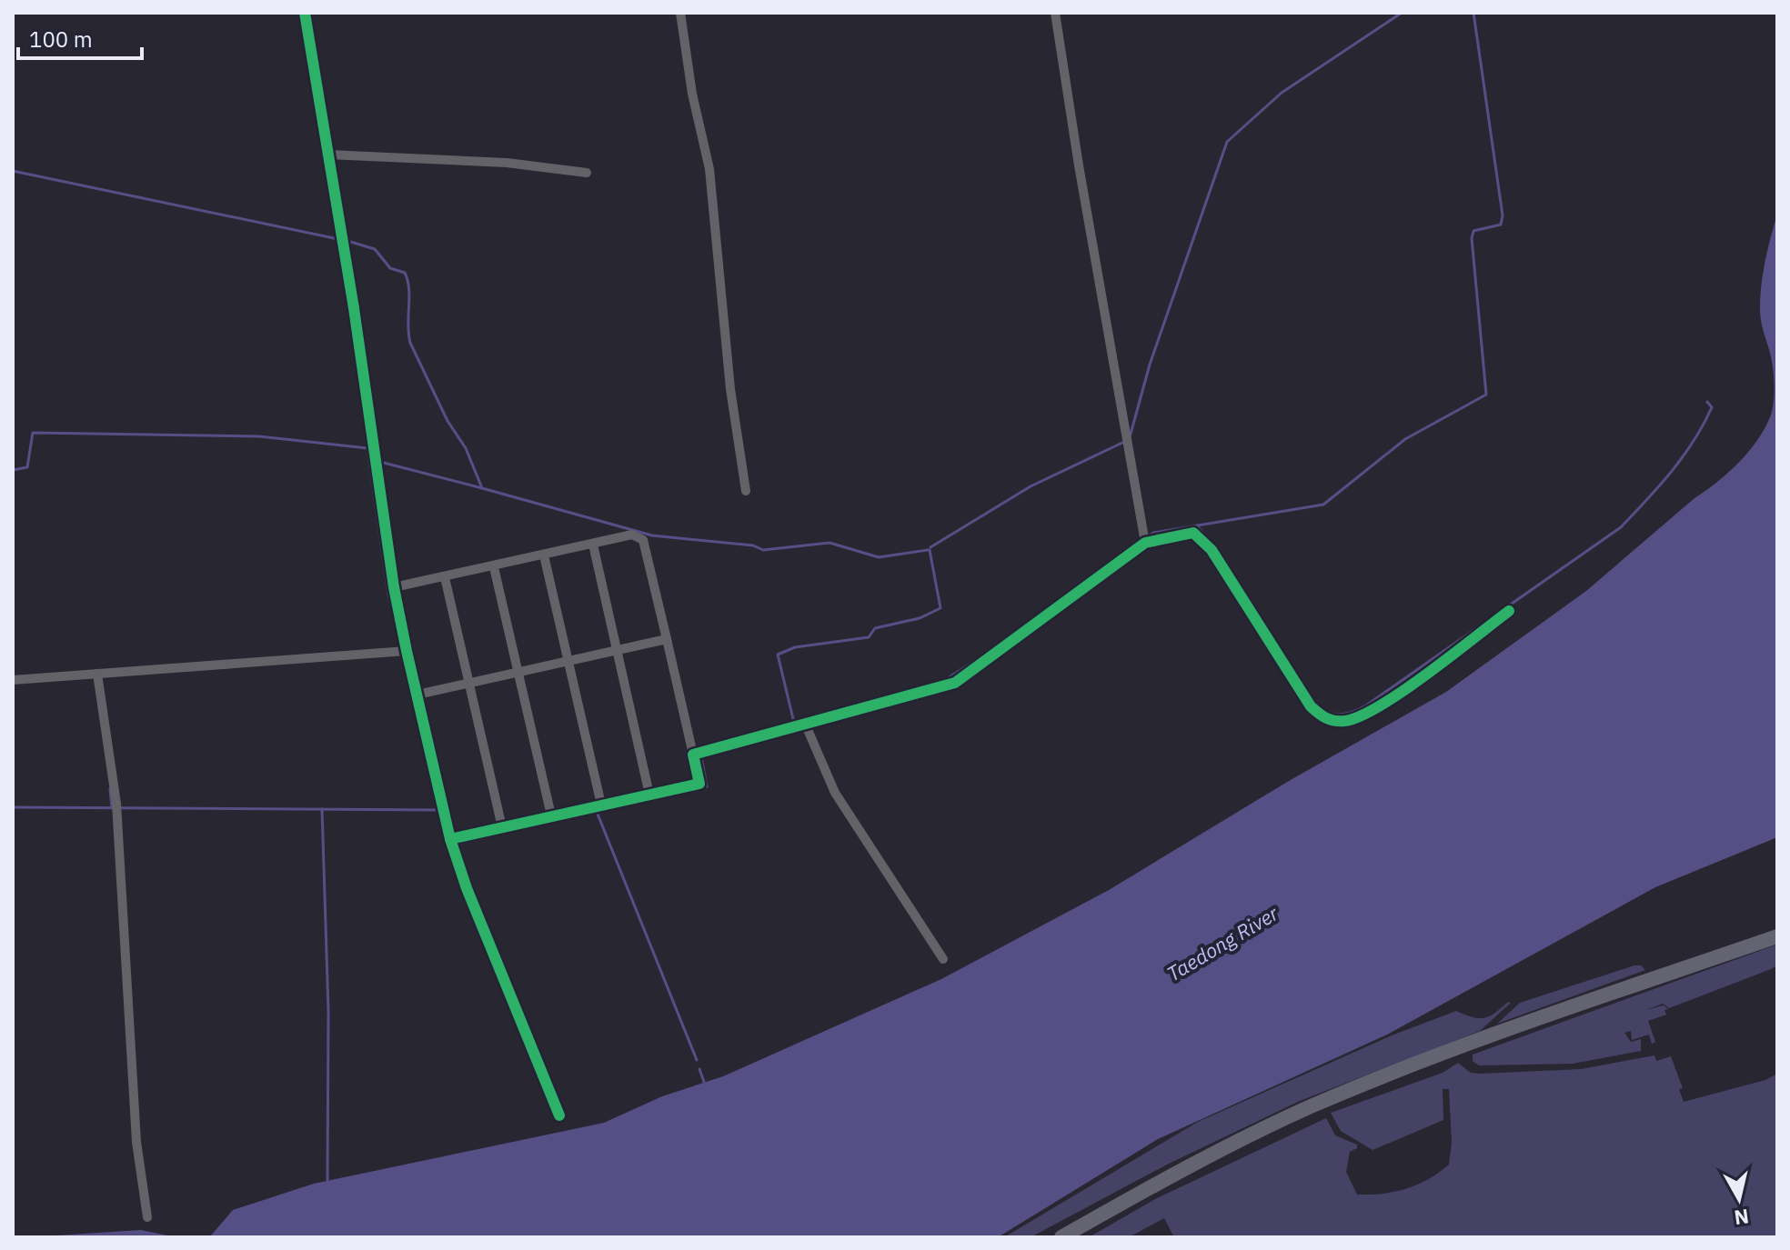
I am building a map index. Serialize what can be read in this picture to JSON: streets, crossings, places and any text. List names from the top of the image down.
{
  "water": ["Taedong River"],
  "scale_bar": "100 m",
  "north": "bottom"
}
